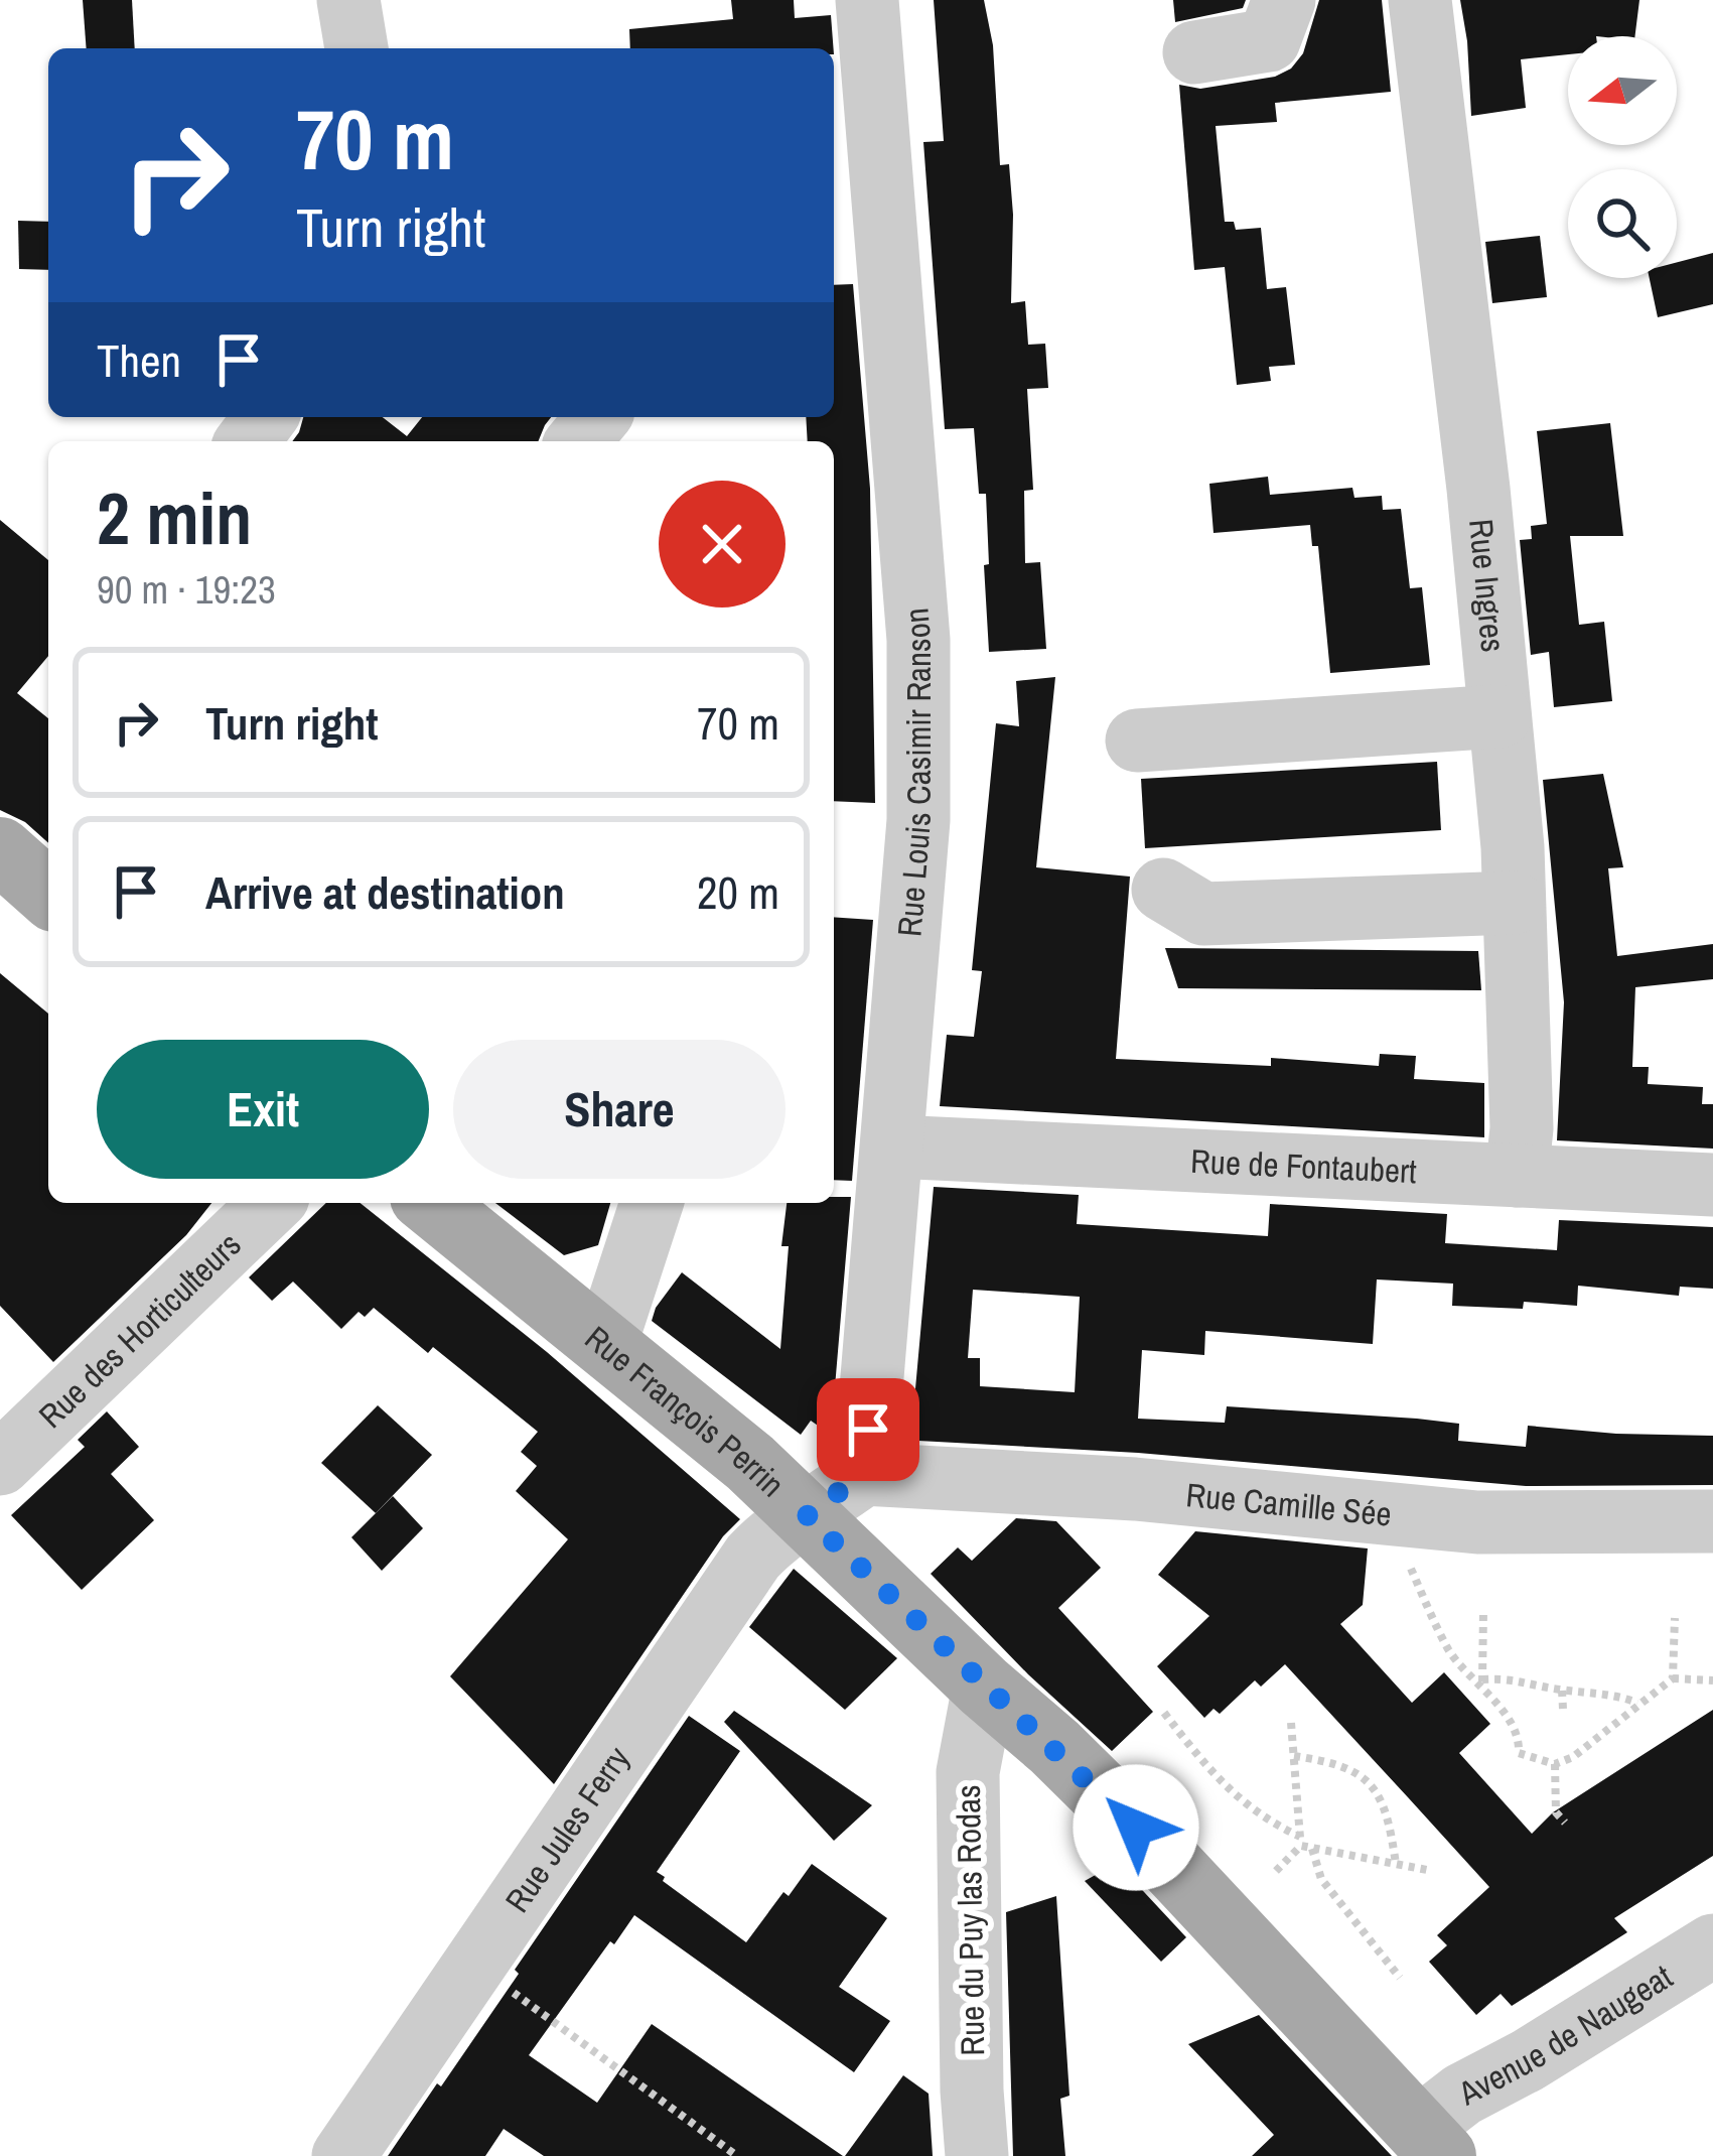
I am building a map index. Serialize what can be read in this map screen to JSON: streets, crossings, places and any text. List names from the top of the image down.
{
  "streets": {
    "main road": ["Rue François Perrin"],
    "street": [
      "Rue Ingres",
      "Rue Louis Casimir Ranson",
      "Rue de Fontaubert",
      "Rue des Horticulteurs",
      "Rue Camille Sée",
      "Rue Jules Ferry",
      "Rue du Puy las Rodas",
      "Avenue de Naugeat"
    ]
  },
  "crossings": [
    ["Rue Ingres", "Rue de Fontaubert"],
    ["Rue Louis Casimir Ranson", "Rue de Fontaubert"],
    ["Rue Louis Casimir Ranson", "Rue Camille Sée"],
    ["Rue François Perrin", "Rue Jules Ferry"],
    ["Rue François Perrin", "Rue du Puy las Rodas"],
    ["Rue François Perrin", "Avenue de Naugeat"]
  ],
  "north": "left",
  "page": {
    "turn": ["70 m", "Turn right"],
    "then": "Then",
    "heading": ["2 min", "90 m · 19:23"],
    "list": [
      {
        "name": "Turn right",
        "value": "70 m"
      },
      {
        "name": "Arrive at destination",
        "value": "20 m"
      }
    ],
    "buttons": ["Exit", "Share"]
  }
}
